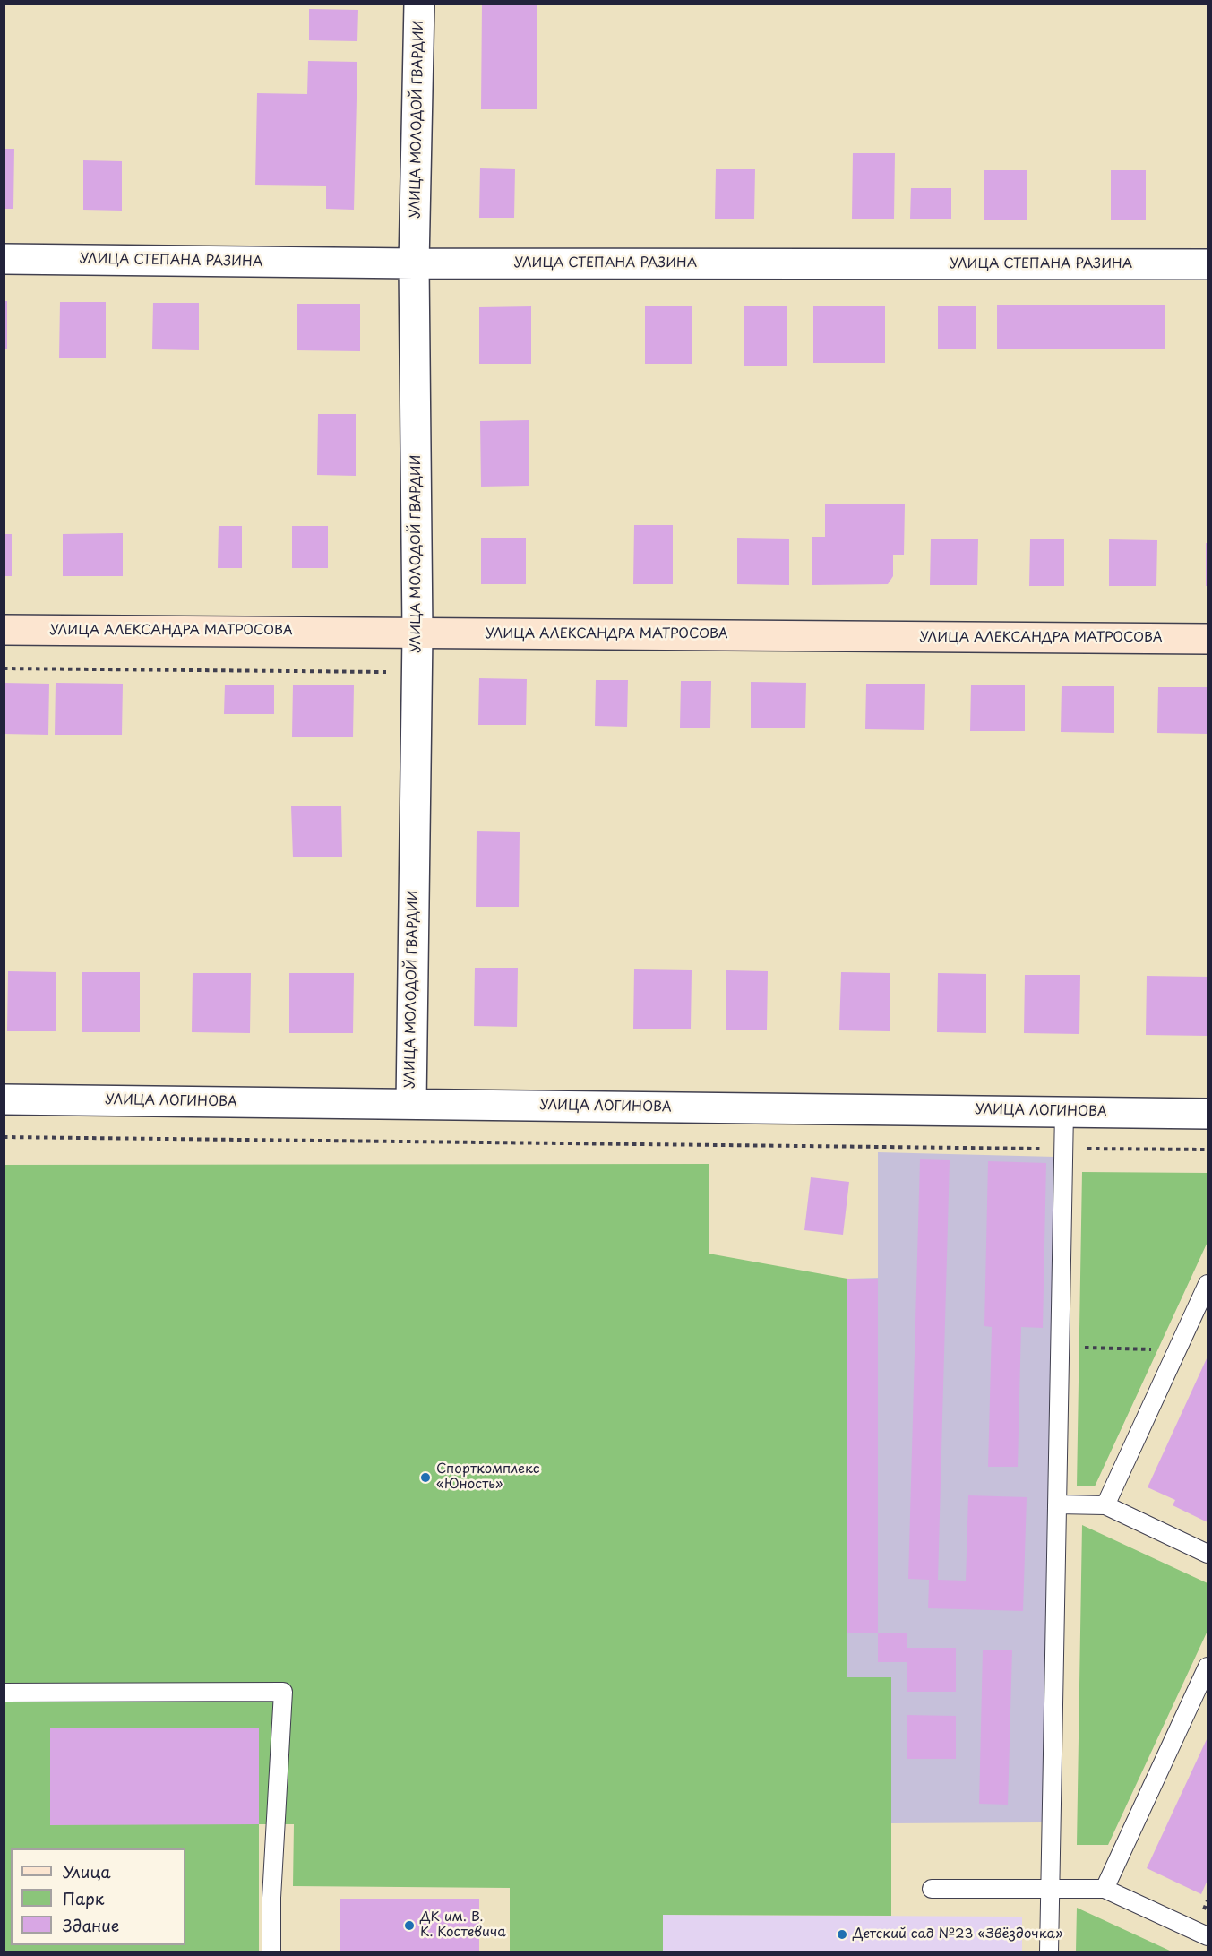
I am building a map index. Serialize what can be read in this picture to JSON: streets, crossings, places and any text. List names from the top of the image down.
{
  "streets": {
    "street": [
      "УЛИЦА МОЛОДОЙ ГВАРДИИ",
      "УЛИЦА СТЕПАНА РАЗИНА",
      "УЛИЦА АЛЕКСАНДРА МАТРОСОВА",
      "УЛИЦА ЛОГИНОВА"
    ]
  },
  "crossings": [
    ["УЛИЦА МОЛОДОЙ ГВАРДИИ", "УЛИЦА СТЕПАНА РАЗИНА"],
    ["УЛИЦА МОЛОДОЙ ГВАРДИИ", "УЛИЦА АЛЕКСАНДРА МАТРОСОВА"],
    ["УЛИЦА МОЛОДОЙ ГВАРДИИ", "УЛИЦА ЛОГИНОВА"]
  ],
  "places": ["Спорткомплекс «Юность»", "ДК им. В. К. Костевича", "Детский сад №23 «Звёздочка»"],
  "legend": ["Улица", "Парк", "Здание"]
}
